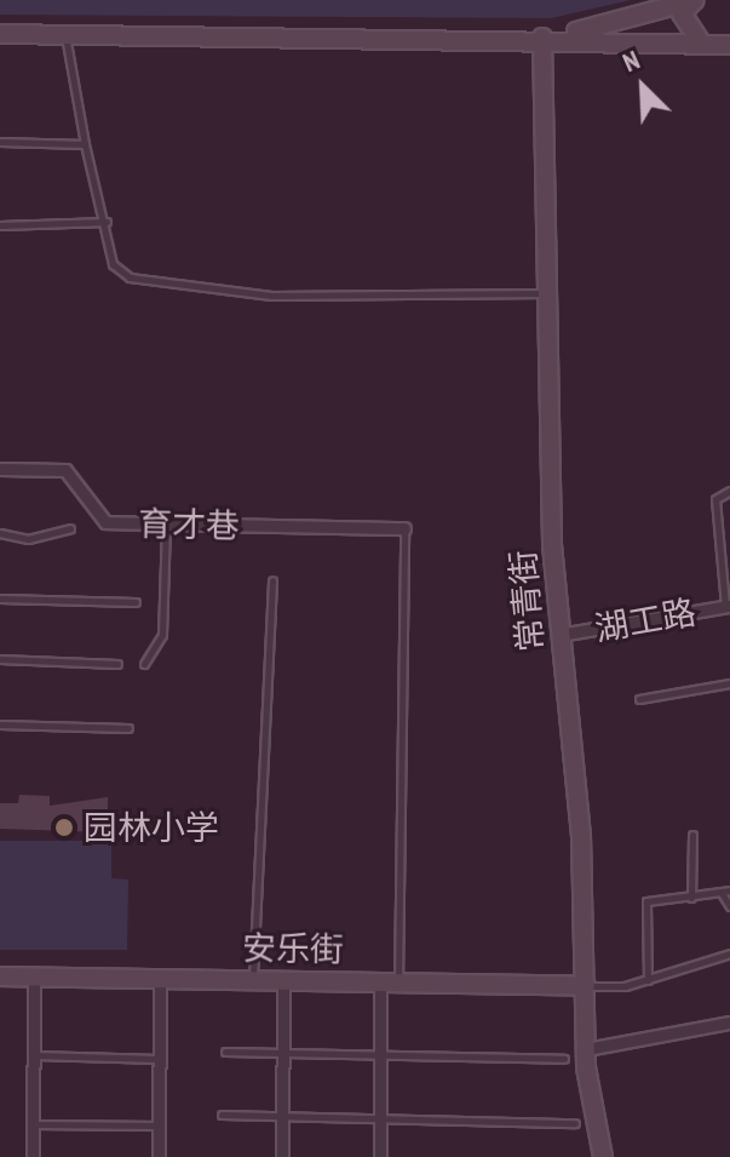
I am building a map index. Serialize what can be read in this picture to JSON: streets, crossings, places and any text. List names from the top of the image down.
{
  "streets": {
    "street": [
      "育才巷",
      "常青街",
      "湖工路",
      "安乐街"
    ]
  },
  "crossings": [
    ["常青街", "湖工路"],
    ["常青街", "安乐街"]
  ],
  "places": ["园林小学"],
  "north": "top left"
}
